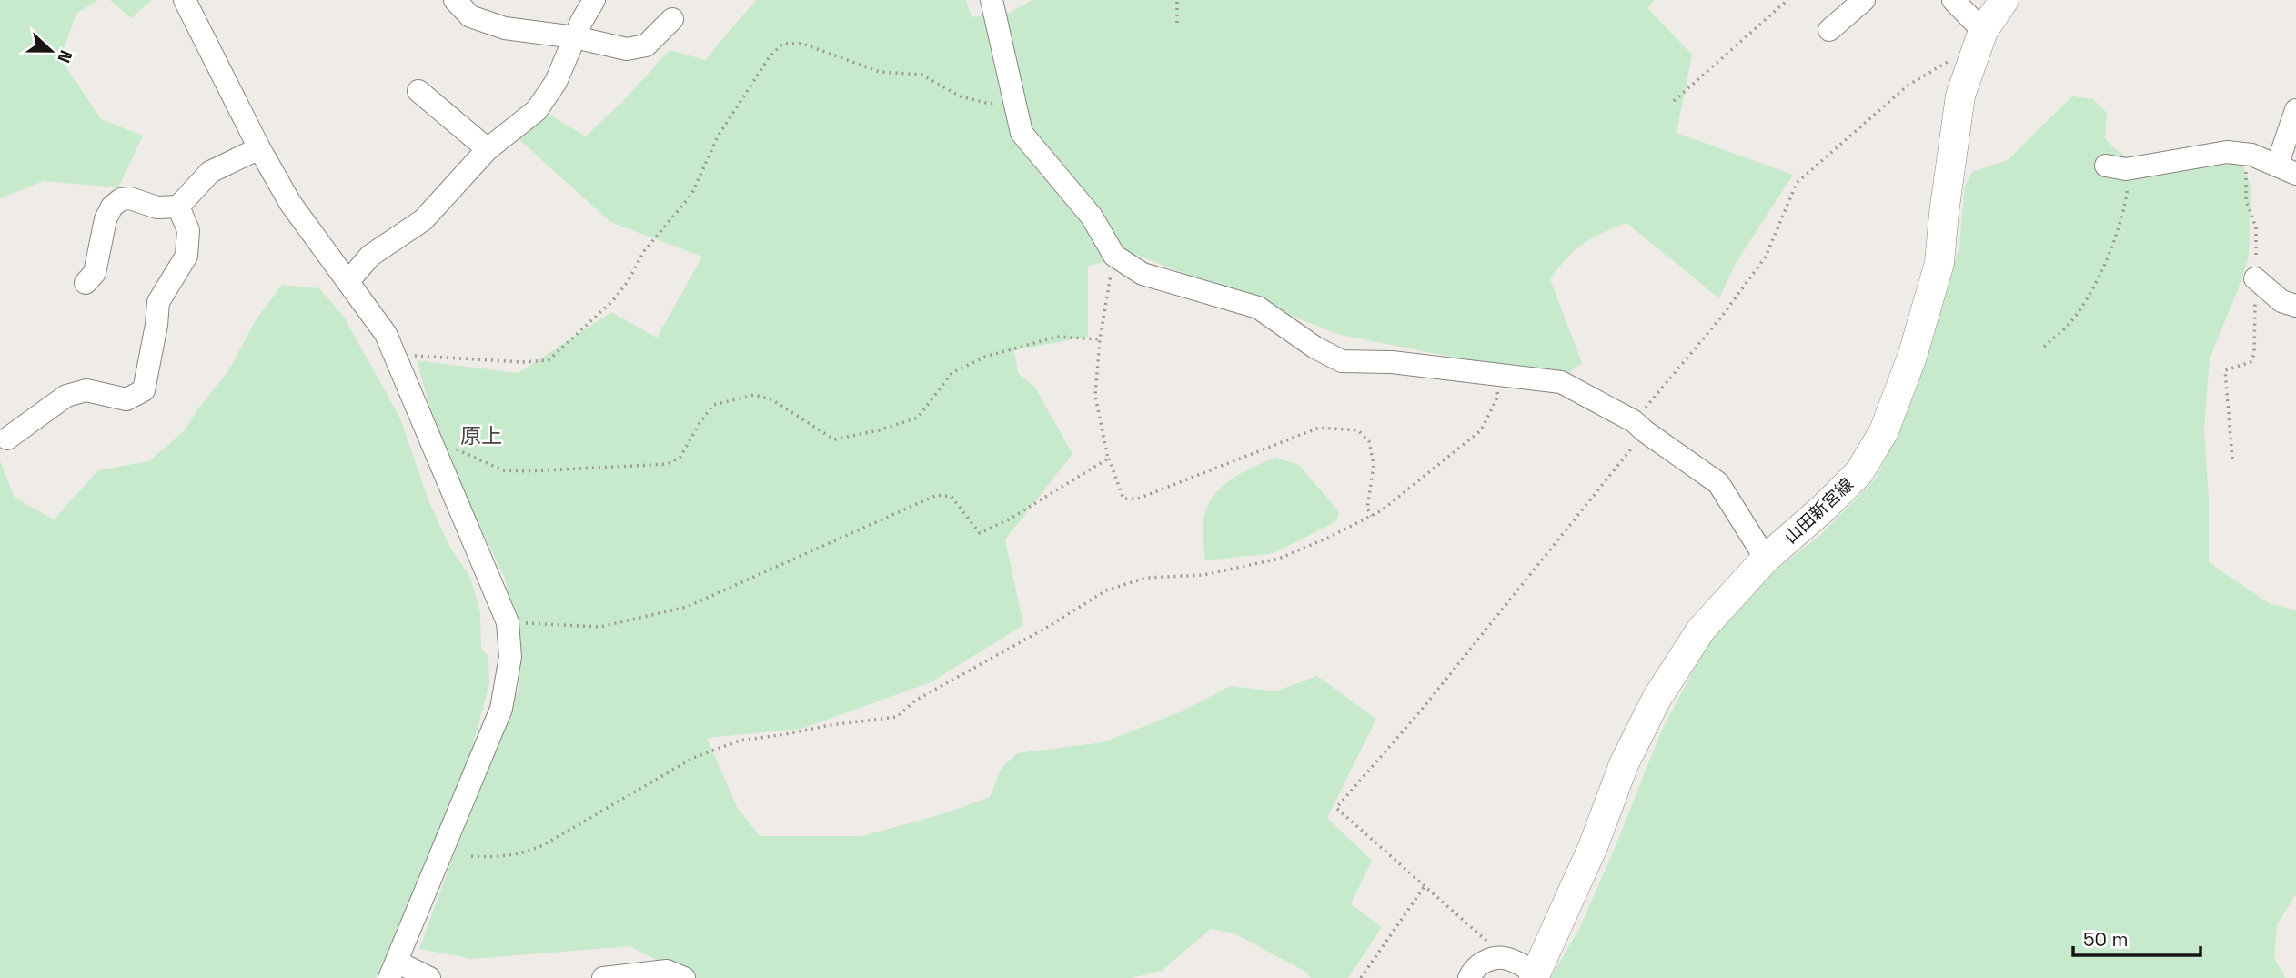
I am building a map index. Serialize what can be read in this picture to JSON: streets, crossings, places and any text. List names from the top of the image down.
{
  "streets": {
    "main road": ["山田新宮線"]
  },
  "districts": ["原上"],
  "scale_bar": "50 m",
  "north": "right"
}
